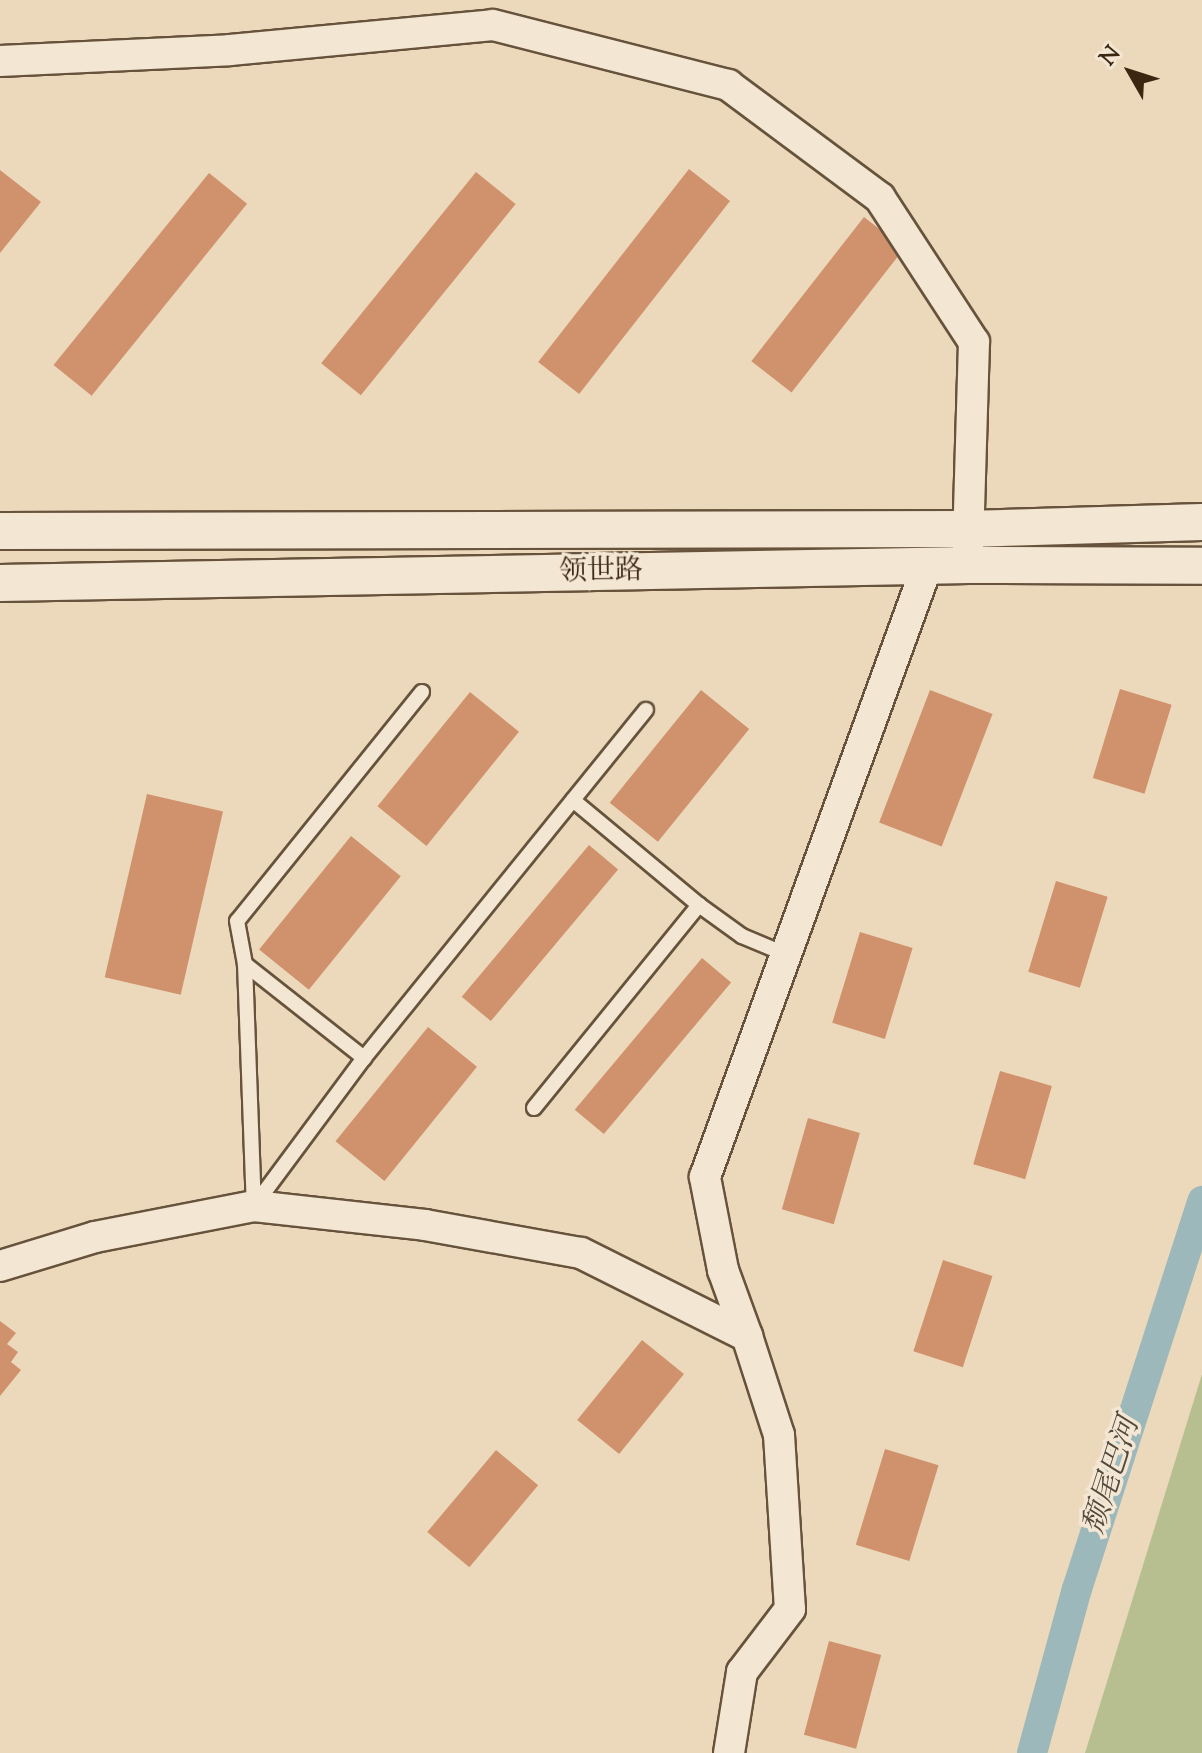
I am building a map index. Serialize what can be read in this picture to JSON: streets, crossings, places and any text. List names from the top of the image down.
{
  "streets": {
    "street": ["领世路"]
  },
  "water": ["颓尾巴河"],
  "north": "top left"
}
